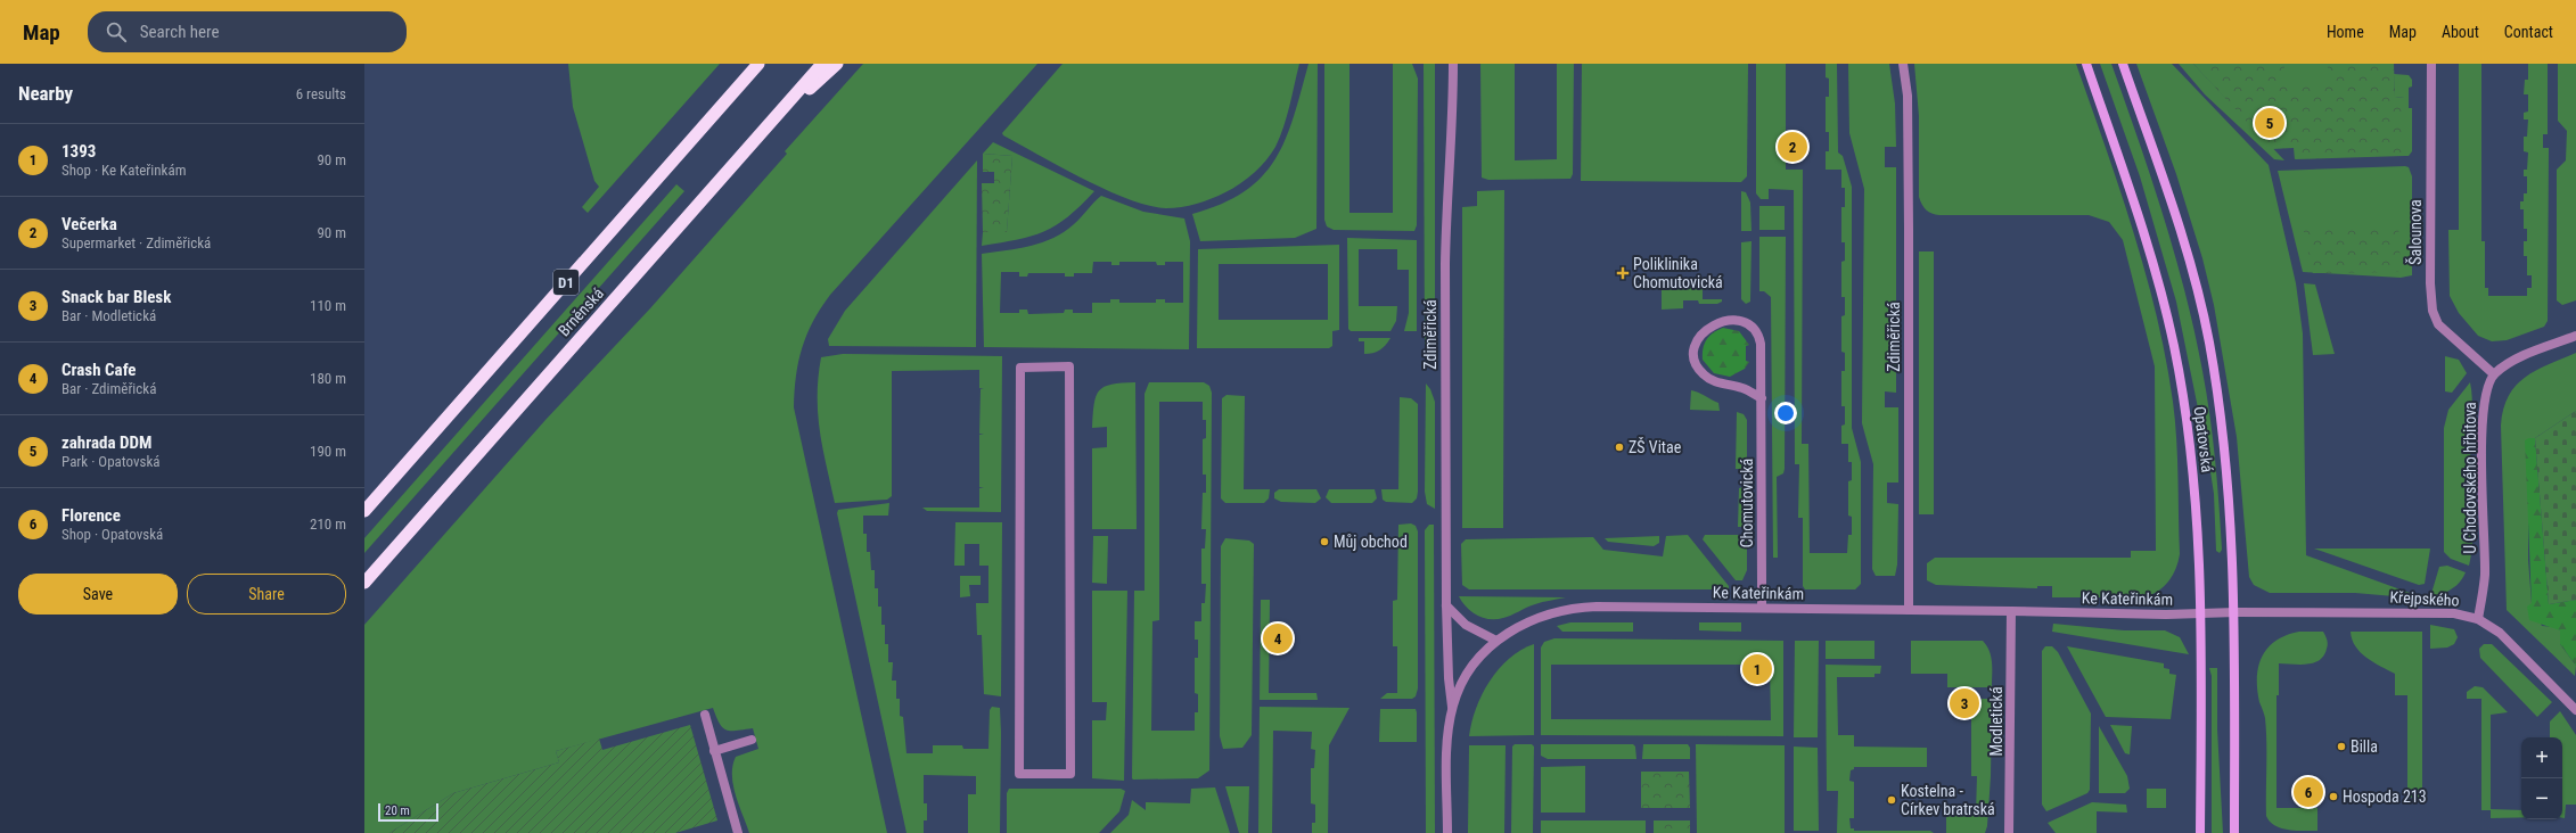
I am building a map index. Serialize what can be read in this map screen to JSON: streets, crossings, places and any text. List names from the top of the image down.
{
  "streets": {
    "highway": ["D1", "Brněnská"],
    "main road": ["Opatovská"],
    "street": [
      "Šalounova",
      "Zdiměřická",
      "U Chodovského hřbitova",
      "Chomutovická",
      "Ke Kateřinkám",
      "Křejpského",
      "Modletická"
    ]
  },
  "crossings": [
    ["Šalounova", "U Chodovského hřbitova"],
    ["Zdiměřická", "Ke Kateřinkám"],
    ["Opatovská", "Ke Kateřinkám"],
    ["Opatovská", "Křejpského"],
    ["U Chodovského hřbitova", "Křejpského"],
    ["Chomutovická", "Ke Kateřinkám"],
    ["Ke Kateřinkám", "Křejpského"],
    ["Ke Kateřinkám", "Modletická"]
  ],
  "places": {
    "health": ["Poliklinika Chomutovická"],
    "other": [
      "ZŠ Vitae",
      "Můj obchod",
      "Billa",
      "Hospoda 213",
      "Kostelna - Církev bratrská"
    ]
  },
  "scale_bar": "20 m",
  "page": {
    "header": "Map",
    "search": "Search here",
    "nav": [
      "Home",
      "Map",
      "About",
      "Contact"
    ],
    "heading": ["Nearby", "6 results"],
    "pins": [
      "5",
      "2",
      "4",
      "1",
      "3",
      "6"
    ],
    "list": [
      {
        "mark": "1",
        "name": "1393",
        "note": "Shop · Ke Kateřinkám",
        "value": "90 m"
      },
      {
        "mark": "2",
        "name": "Večerka",
        "note": "Supermarket · Zdiměřická",
        "value": "90 m"
      },
      {
        "mark": "3",
        "name": "Snack bar Blesk",
        "note": "Bar · Modletická",
        "value": "110 m"
      },
      {
        "mark": "4",
        "name": "Crash Cafe",
        "note": "Bar · Zdiměřická",
        "value": "180 m"
      },
      {
        "mark": "5",
        "name": "zahrada DDM",
        "note": "Park · Opatovská",
        "value": "190 m"
      },
      {
        "mark": "6",
        "name": "Florence",
        "note": "Shop · Opatovská",
        "value": "210 m"
      }
    ],
    "buttons": ["Save", "Share"],
    "map_buttons": ["+", "−"],
    "scale": "20 m"
  }
}
